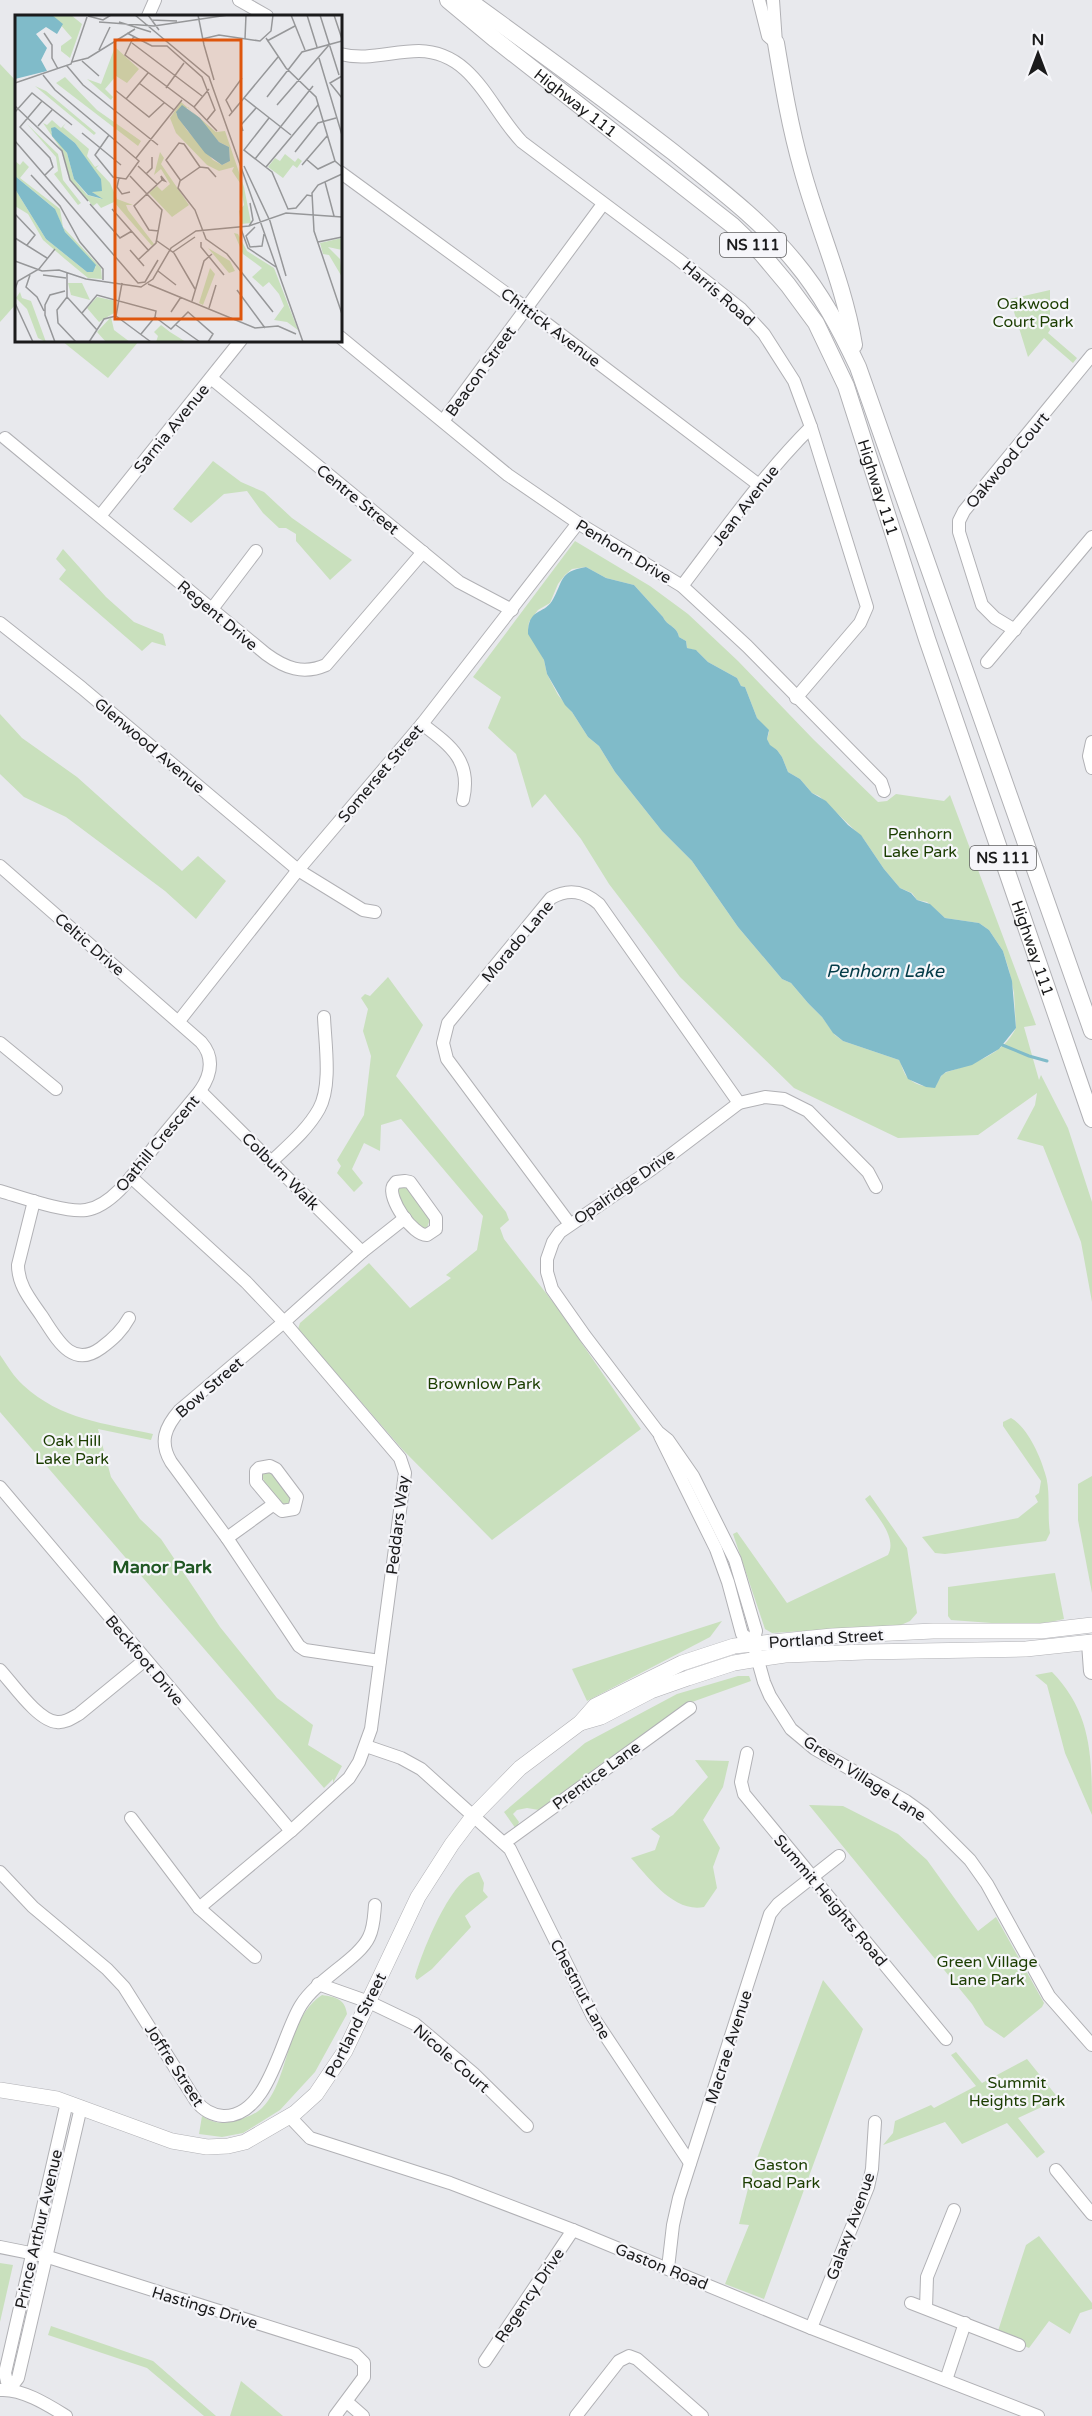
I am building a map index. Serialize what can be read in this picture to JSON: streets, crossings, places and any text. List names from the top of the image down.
{
  "streets": {
    "highway": ["Highway 111", "NS 111"],
    "main road": ["Portland Street"],
    "street": [
      "Harris Road",
      "Chittick Avenue",
      "Beacon Street",
      "Sarnia Avenue",
      "Oakwood Court",
      "Centre Street",
      "Jean Avenue",
      "Penhorn Drive",
      "Regent Drive",
      "Glenwood Avenue",
      "Somerset Street",
      "Morado Lane",
      "Celtic Drive",
      "Oathill Crescent",
      "Colburn Walk",
      "Opalridge Drive",
      "Bow Street",
      "Peddars Way",
      "Beckfoot Drive",
      "Prentice Lane",
      "Green Village Lane",
      "Summit Heights Road",
      "Chestnut Lane",
      "Macrae Avenue",
      "Nicole Court",
      "Joffre Street",
      "Galaxy Avenue",
      "Prince Arthur Avenue",
      "Gaston Road",
      "Regency Drive",
      "Hastings Drive"
    ]
  },
  "crossings": [
    ["Harris Road", "Beacon Street"],
    ["Harris Road", "Jean Avenue"],
    ["Harris Road", "Penhorn Drive"],
    ["Chittick Avenue", "Beacon Street"],
    ["Chittick Avenue", "Jean Avenue"],
    ["Beacon Street", "Penhorn Drive"],
    ["Sarnia Avenue", "Centre Street"],
    ["Sarnia Avenue", "Regent Drive"],
    ["Centre Street", "Regent Drive"],
    ["Centre Street", "Somerset Street"],
    ["Jean Avenue", "Penhorn Drive"],
    ["Penhorn Drive", "Somerset Street"],
    ["Glenwood Avenue", "Somerset Street"],
    ["Somerset Street", "Celtic Drive"],
    ["Somerset Street", "Oathill Crescent"],
    ["Morado Lane", "Opalridge Drive"],
    ["Celtic Drive", "Oathill Crescent"],
    ["Oathill Crescent", "Colburn Walk"],
    ["Oathill Crescent", "Peddars Way"],
    ["Colburn Walk", "Bow Street"],
    ["Opalridge Drive", "Portland Street"],
    ["Opalridge Drive", "Green Village Lane"],
    ["Bow Street", "Peddars Way"],
    ["Peddars Way", "Beckfoot Drive"],
    ["Peddars Way", "Chestnut Lane"],
    ["Portland Street", "Green Village Lane"],
    ["Portland Street", "Chestnut Lane"],
    ["Portland Street", "Nicole Court"],
    ["Portland Street", "Prince Arthur Avenue"],
    ["Portland Street", "Gaston Road"],
    ["Prentice Lane", "Chestnut Lane"],
    ["Summit Heights Road", "Macrae Avenue"],
    ["Chestnut Lane", "Macrae Avenue"],
    ["Macrae Avenue", "Gaston Road"],
    ["Galaxy Avenue", "Gaston Road"],
    ["Prince Arthur Avenue", "Hastings Drive"],
    ["Gaston Road", "Regency Drive"]
  ],
  "districts": ["Manor Park"],
  "water": ["Penhorn Lake"],
  "parks": [
    "Oakwood Court Park",
    "Penhorn Lake Park",
    "Brownlow Park",
    "Oak Hill Lake Park",
    "Green Village Lane Park",
    "Summit Heights Park",
    "Gaston Road Park"
  ],
  "north": "top"
}
